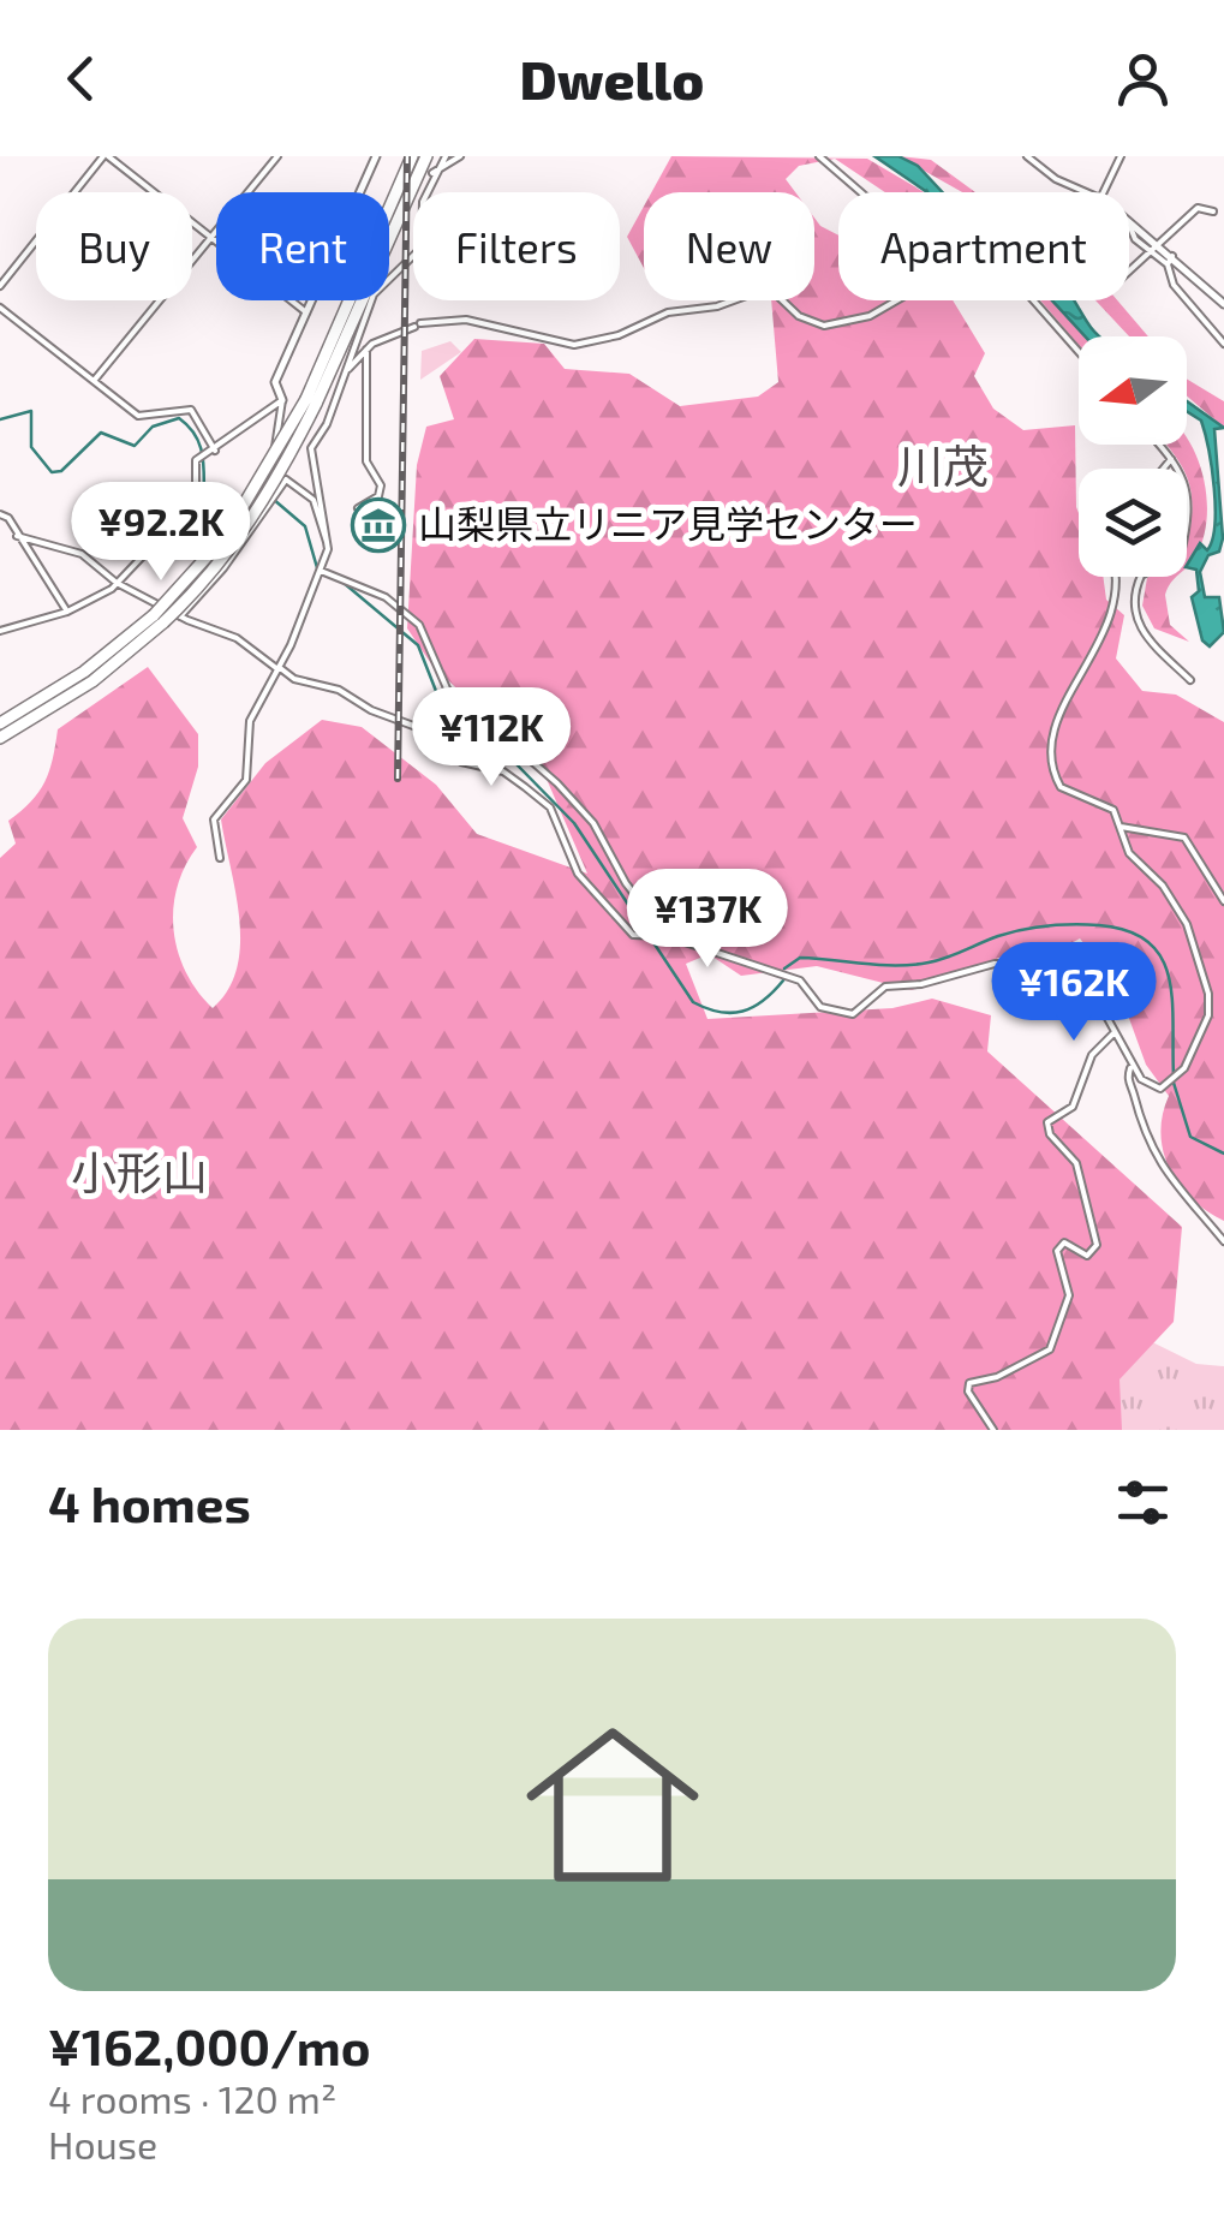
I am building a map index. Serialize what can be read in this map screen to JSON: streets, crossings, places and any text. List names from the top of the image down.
{
  "districts": ["川茂", "小形山"],
  "places": {
    "museum": ["山梨県立リニア見学センター"]
  },
  "north": "left",
  "page": {
    "header": "Dwello",
    "chip": [
      "Buy",
      "Rent",
      "Filters",
      "New",
      "Apartment"
    ],
    "price": [
      "¥92.2K",
      "¥112K",
      "¥137K",
      "¥162K"
    ],
    "heading": "4 homes",
    "list": [
      {
        "name": "¥162,000/mo",
        "note": "4 rooms · 120 m² · House"
      }
    ]
  }
}
